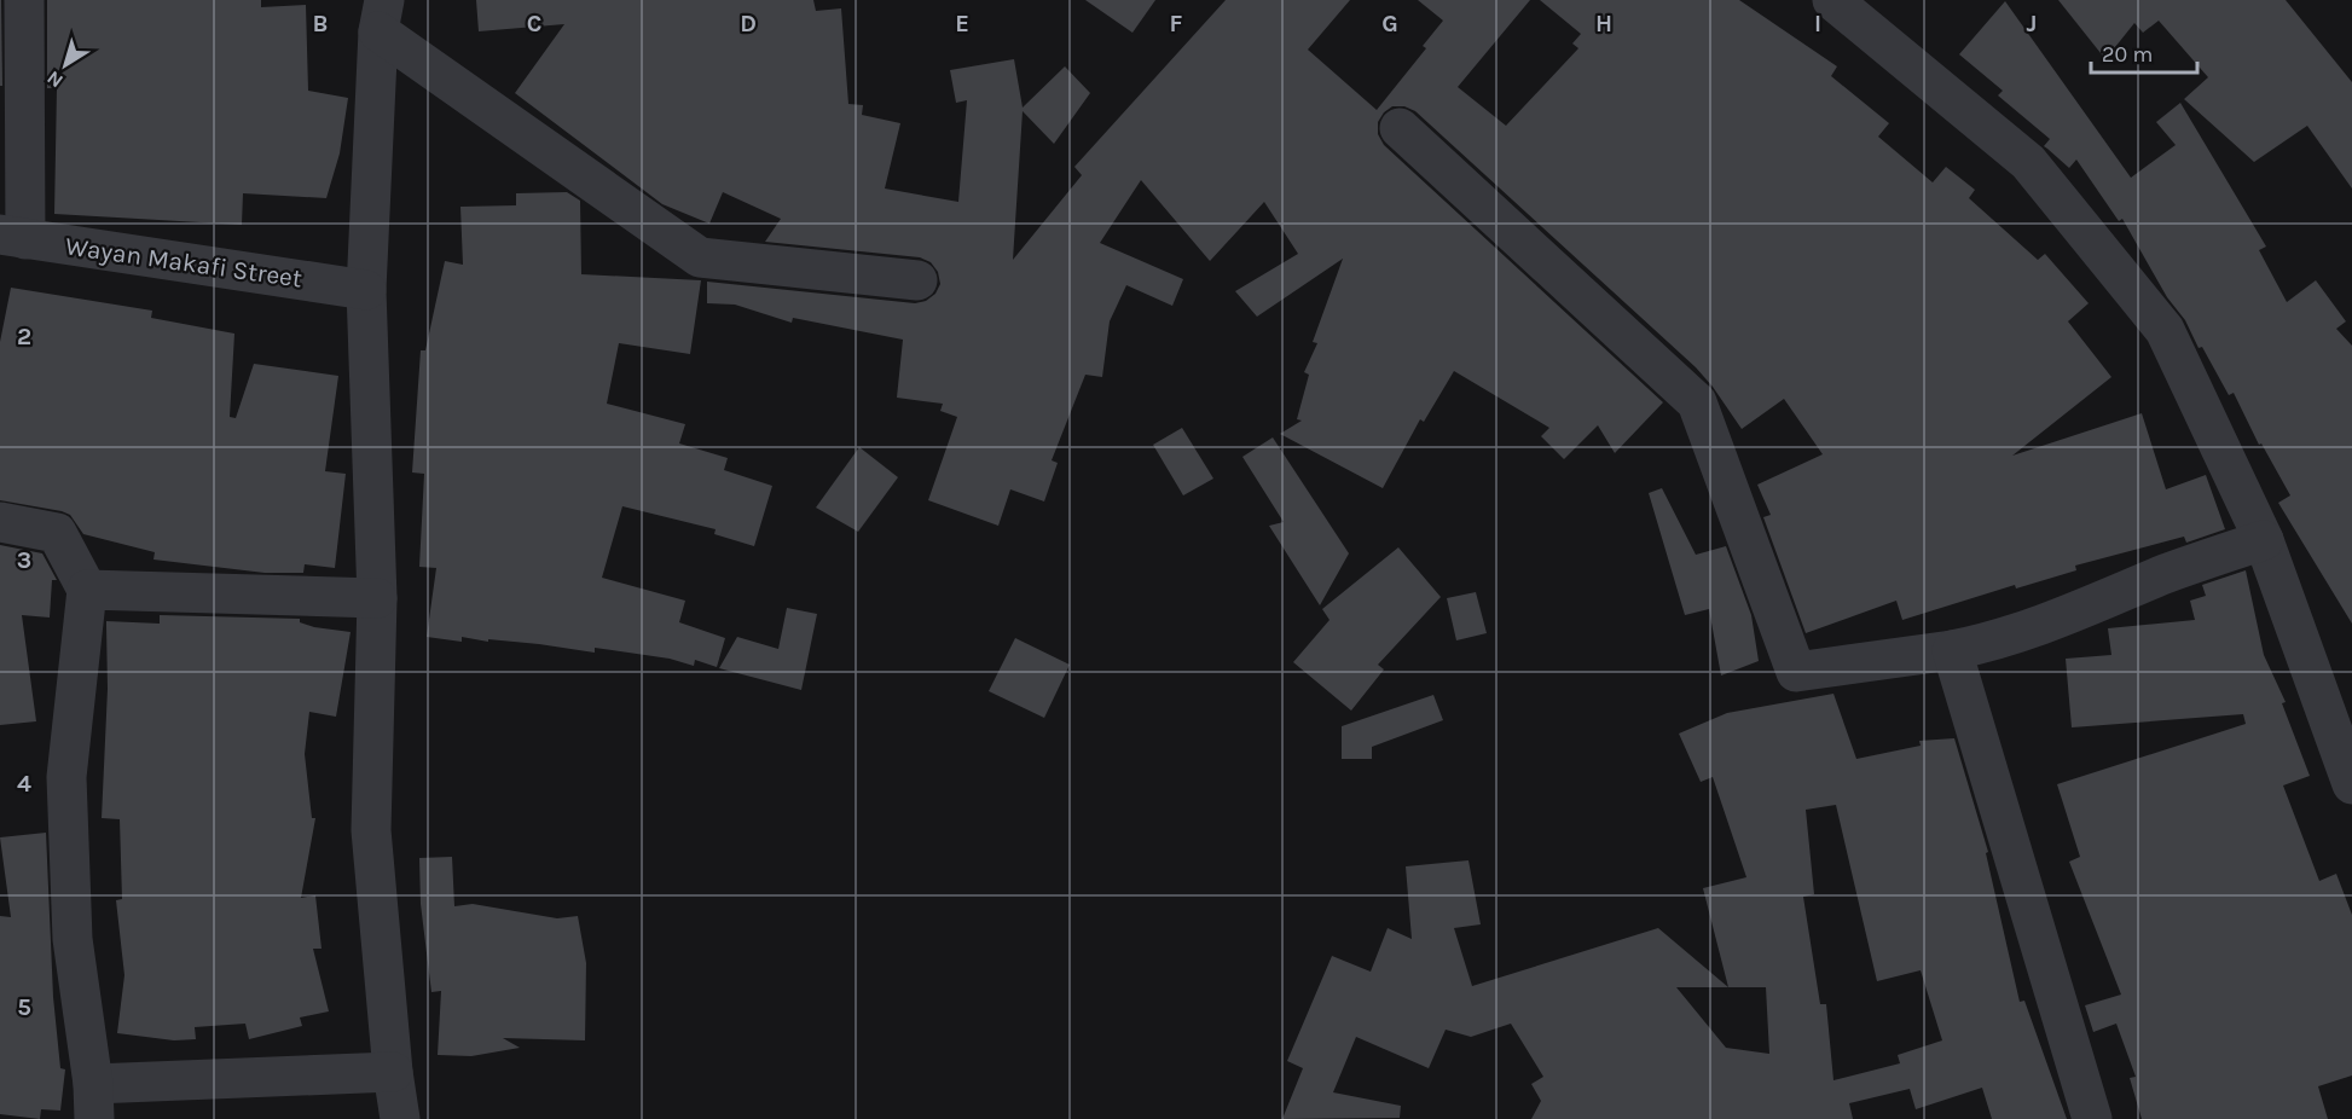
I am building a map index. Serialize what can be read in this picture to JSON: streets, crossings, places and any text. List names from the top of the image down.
{
  "streets": {
    "street": ["Wayan Makafi Street"]
  },
  "scale_bar": "20 m",
  "north": "bottom left",
  "grid": {
    "columns": [
      "B",
      "C",
      "D",
      "E",
      "F",
      "G",
      "H",
      "I",
      "J"
    ],
    "rows": [
      "2",
      "3",
      "4",
      "5"
    ]
  }
}
